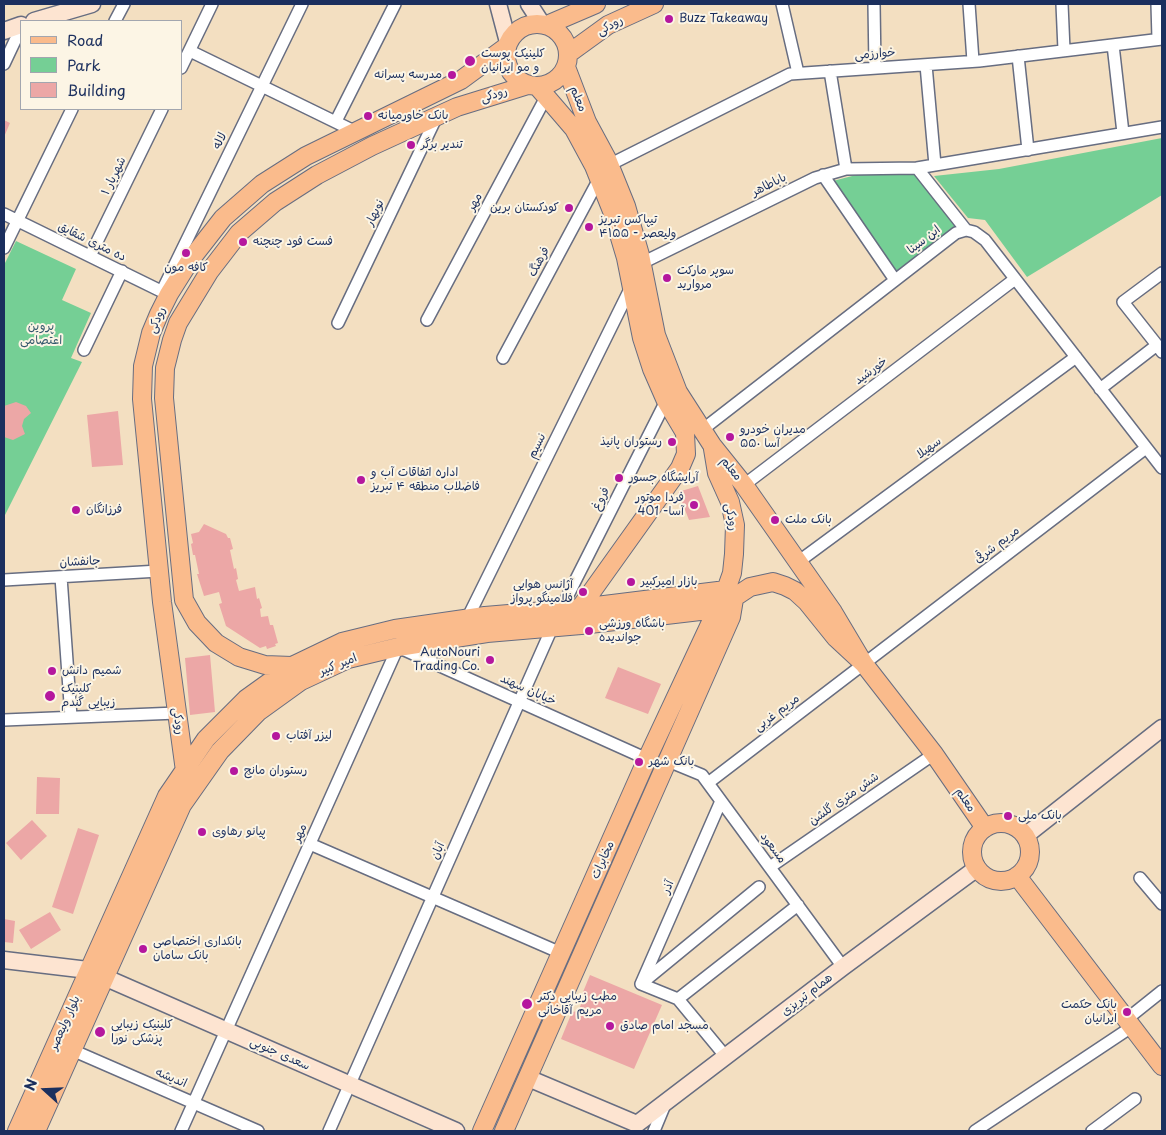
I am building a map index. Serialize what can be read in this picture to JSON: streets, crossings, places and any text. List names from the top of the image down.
{
  "streets": {
    "main road": [
      "رودکی",
      "رودکى",
      "معلم",
      "امیر کبیر",
      "مخابرات",
      "همام تبریزی",
      "بلوار ولیعصر",
      "سعدى جنوبی"
    ],
    "street": [
      "خوارزمی",
      "لاله",
      "شهریار ۱",
      "باباطاهر",
      "مهر",
      "نوبهار",
      "ابن سینا",
      "ده متری شقایق",
      "فرهنگ",
      "خورشید",
      "نسیم",
      "سهیلا",
      "فروغ",
      "مریم شرقی",
      "جانفشان",
      "خیابان سهند",
      "مریم غربی",
      "شش متری گلشن",
      "مسعود",
      "آبان",
      "آذر",
      "اندیشه"
    ]
  },
  "crossings": [
    ["رودکی", "رودکى"],
    ["رودکی", "معلم"],
    ["رودکی", "مهر"],
    ["رودکی", "ابن سینا"],
    ["رودکی", "مخابرات"],
    ["خوارزمی", "معلم"],
    ["خوارزمی", "فرهنگ"],
    ["رودکى", "معلم"],
    ["رودکى", "لاله"],
    ["رودکى", "مهر"],
    ["رودکى", "نوبهار"],
    ["رودکى", "ده متری شقایق"],
    ["رودکى", "جانفشان"],
    ["رودکى", "امیر کبیر"],
    ["معلم", "باباطاهر"],
    ["معلم", "مهر"],
    ["معلم", "ابن سینا"],
    ["معلم", "فرهنگ"],
    ["معلم", "خورشید"],
    ["معلم", "نسیم"],
    ["معلم", "سهیلا"],
    ["معلم", "فروغ"],
    ["معلم", "مریم شرقی"],
    ["معلم", "امیر کبیر"],
    ["معلم", "مریم غربی"],
    ["معلم", "شش متری گلشن"],
    ["معلم", "همام تبریزی"],
    ["لاله", "ده متری شقایق"],
    ["شهریار ۱", "ده متری شقایق"],
    ["مهر", "امیر کبیر"],
    ["مهر", "خیابان سهند"],
    ["مهر", "سعدى جنوبی"],
    ["مهر", "اندیشه"],
    ["نسیم", "امیر کبیر"],
    ["فروغ", "امیر کبیر"],
    ["مریم شرقی", "مریم غربی"],
    ["امیر کبیر", "خیابان سهند"],
    ["امیر کبیر", "آبان"],
    ["امیر کبیر", "مخابرات"],
    ["امیر کبیر", "بلوار ولیعصر"],
    ["امیر کبیر", "سعدى جنوبی"],
    ["خیابان سهند", "آبان"],
    ["خیابان سهند", "مخابرات"],
    ["مریم غربی", "مسعود"],
    ["شش متری گلشن", "مسعود"],
    ["مسعود", "مخابرات"],
    ["مسعود", "آذر"],
    ["مسعود", "همام تبریزی"],
    ["آبان", "سعدى جنوبی"],
    ["مخابرات", "همام تبریزی"],
    ["بلوار ولیعصر", "سعدى جنوبی"],
    ["بلوار ولیعصر", "اندیشه"]
  ],
  "parks": ["پروین اعتصامى"],
  "places": [
    "Buzz Takeaway",
    "کلینیک پوست و مو ایرانیان",
    "مدرسه پسرانه",
    "بانک خاورمیانه",
    "تندیر برگر",
    "کودکستان برین",
    "تیپاکس تبریز ولیعصر - ۴۱۵۵",
    "فست فود چنچنه",
    "کافه مون",
    "سوپر مارکت مروارید",
    "مدیران خودرو ۵۵۰ آسا",
    "رستوران پانیذ",
    "آرایشگاه جسور",
    "اداره اتفاقات آب و فاضلاب منطقه ۴ تبریز",
    "فردا موتور 401 -آسا",
    "فرزانگان",
    "بانک ملت",
    "بازار امیرکبیر",
    "آژانس هوایی فلامینگو پرواز",
    "باشگاه ورزشی جواندیده",
    "AutoNouri Trading Co.",
    "شمیم دانش",
    "کلینیک زیبایی گندم",
    "لیزر آفتاب",
    "بانک شهر",
    "رستوران مانچ",
    "بانک ملی",
    "پیانو رهاوی",
    "بانکداری اختصاصی بانک سامان",
    "مطب زیبایی دکتر مریم آقاخانی",
    "بانک حکمت ایرانیان",
    "مسجد امام صادق",
    "کلینیک زیبایی پزشکی نورا"
  ],
  "legend": ["Road", "Park", "Building"],
  "north": "left"
}
